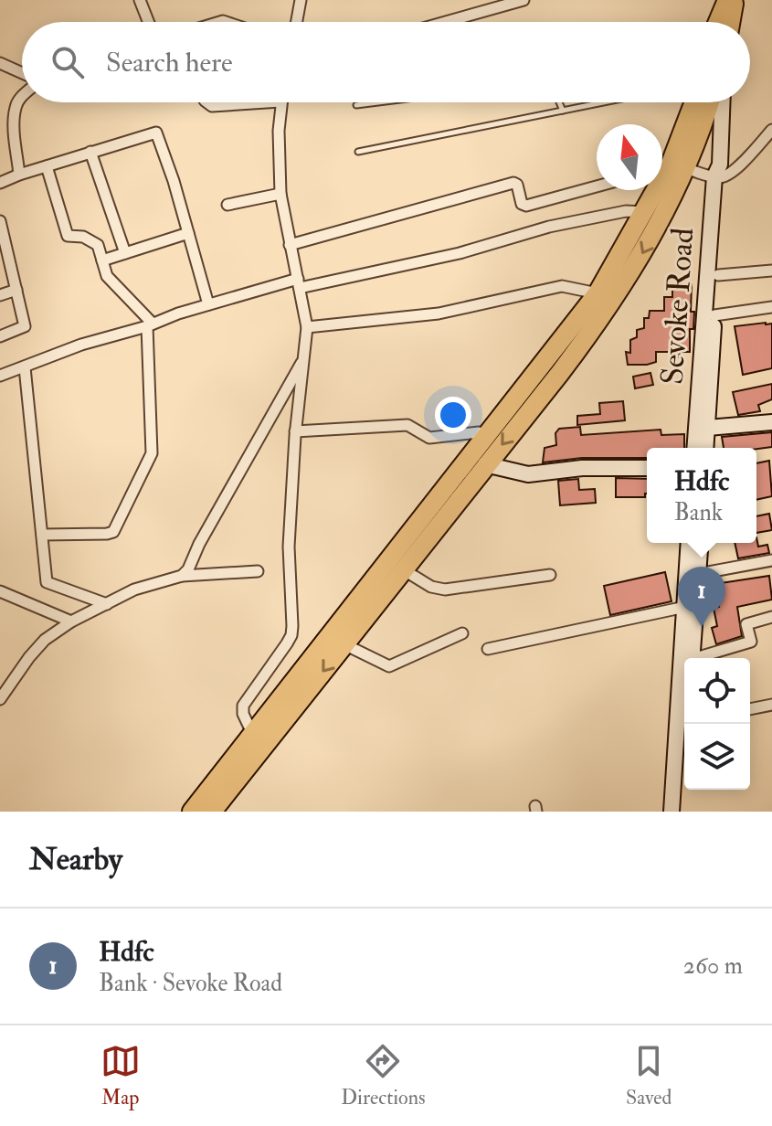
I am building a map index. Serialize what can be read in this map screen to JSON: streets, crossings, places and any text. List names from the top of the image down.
{
  "streets": {
    "main road": ["Sevoke Road"]
  },
  "north": "top",
  "page": {
    "search": "Search here",
    "popup": ["Hdfc", "Bank"],
    "pins": "1",
    "heading": "Nearby",
    "list": [
      {
        "mark": "1",
        "name": "Hdfc",
        "note": "Bank · Sevoke Road",
        "value": "260 m"
      }
    ],
    "nav": ["Map", "Directions", "Saved"]
  }
}
